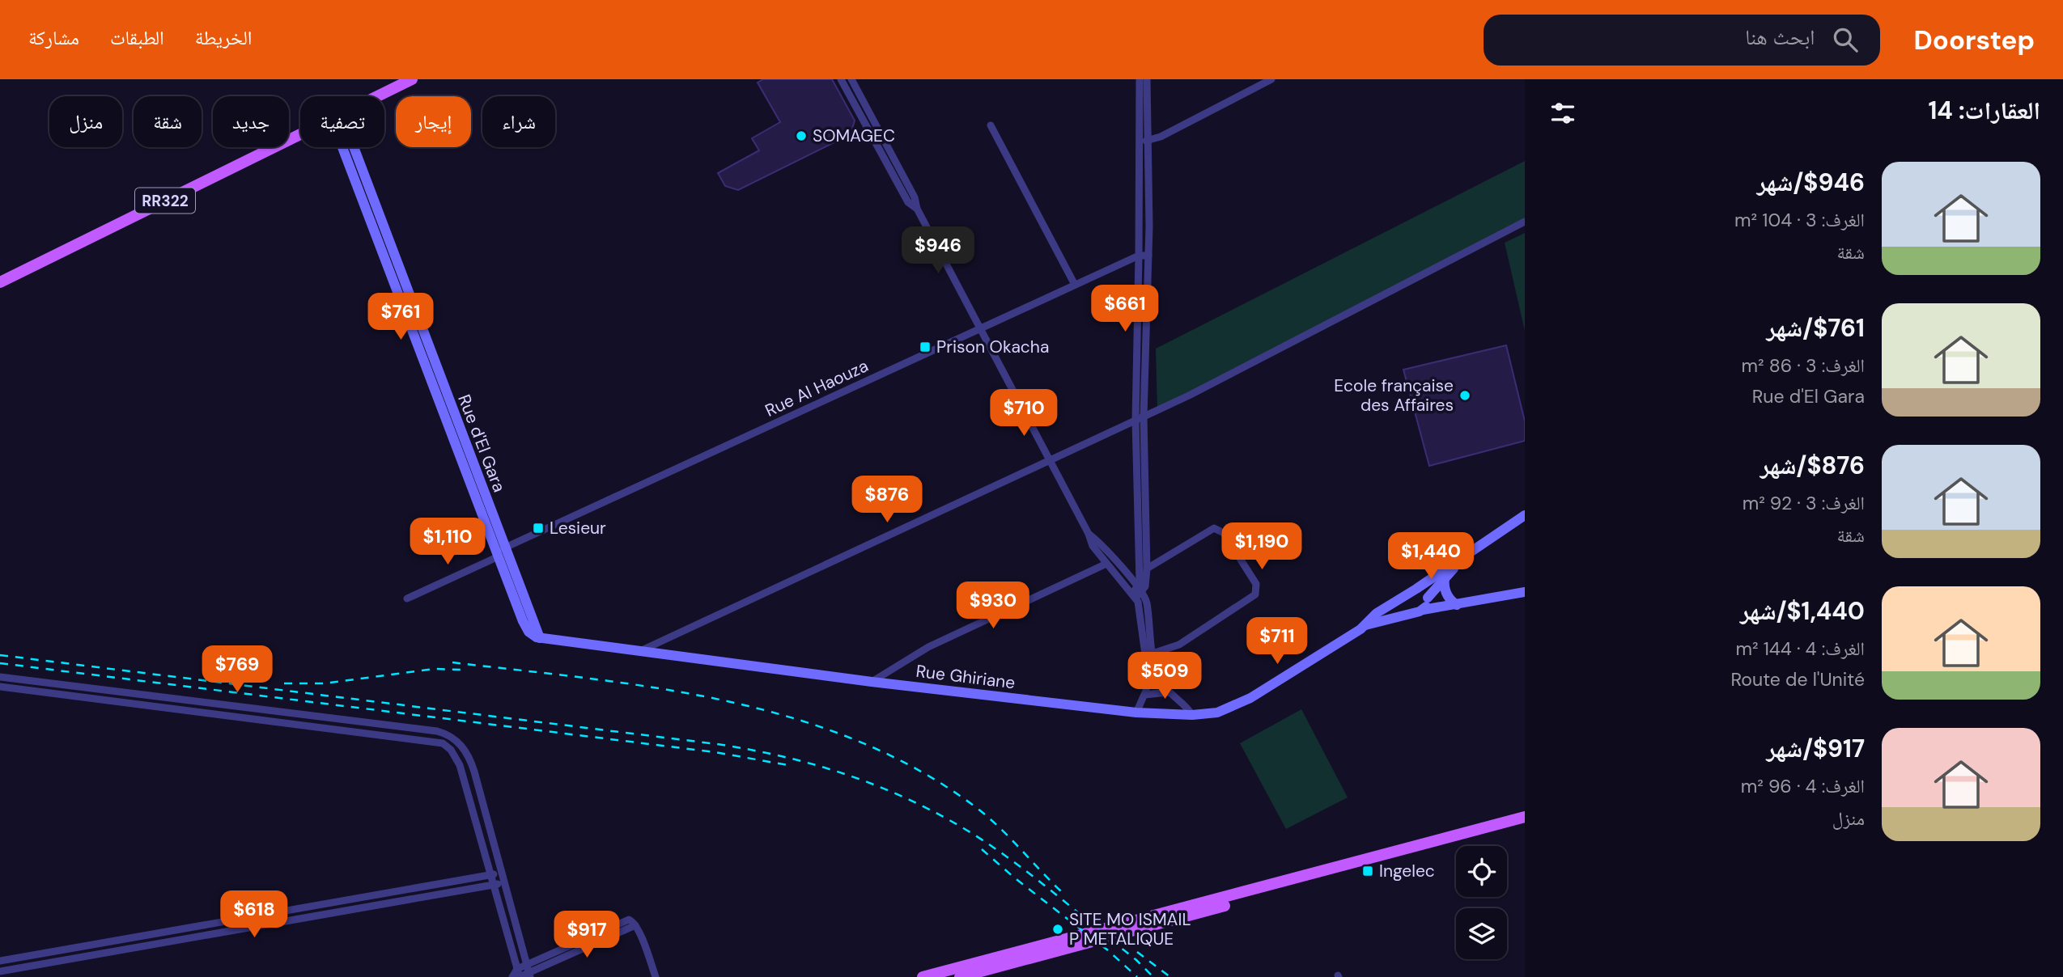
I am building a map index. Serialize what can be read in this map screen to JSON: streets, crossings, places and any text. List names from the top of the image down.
{
  "streets": {
    "main road": ["RR322"],
    "street": ["Rue Al Haouza", "Rue d'El Gara", "Rue Ghiriane"]
  },
  "crossings": [
    ["Rue Al Haouza", "Rue d'El Gara"],
    ["Rue d'El Gara", "Rue Ghiriane"]
  ],
  "places": {
    "other": ["SOMAGEC", "Ecole française des Affaires", "SITE MO ISMAIL P METALIQUE"],
    "transit": ["Prison Okacha", "Lesieur", "Ingelec"]
  },
  "page": {
    "header": "Doorstep",
    "search": "ابحث هنا",
    "nav": ["الخريطة", "الطبقات", "مشاركة"],
    "heading": "العقارات: 14",
    "chip": [
      "شراء",
      "إيجار",
      "تصفية",
      "جديد",
      "شقة",
      "منزل"
    ],
    "list": [
      {
        "name": "$946/شهر",
        "note": "الغرف: 3 · 104 m² · شقة"
      },
      {
        "name": "$761/شهر",
        "note": "الغرف: 3 · 86 m² · Rue d'El Gara"
      },
      {
        "name": "$876/شهر",
        "note": "الغرف: 3 · 92 m² · شقة"
      },
      {
        "name": "$1,440/شهر",
        "note": "الغرف: 4 · 144 m² · Route de l'Unité"
      },
      {
        "name": "$917/شهر",
        "note": "الغرف: 4 · 96 m² · منزل"
      }
    ],
    "price": [
      "$946",
      "$661",
      "$761",
      "$710",
      "$876",
      "$1,110",
      "$1,190",
      "$1,440",
      "$930",
      "$711",
      "$769",
      "$509",
      "$618",
      "$917"
    ]
  }
}
